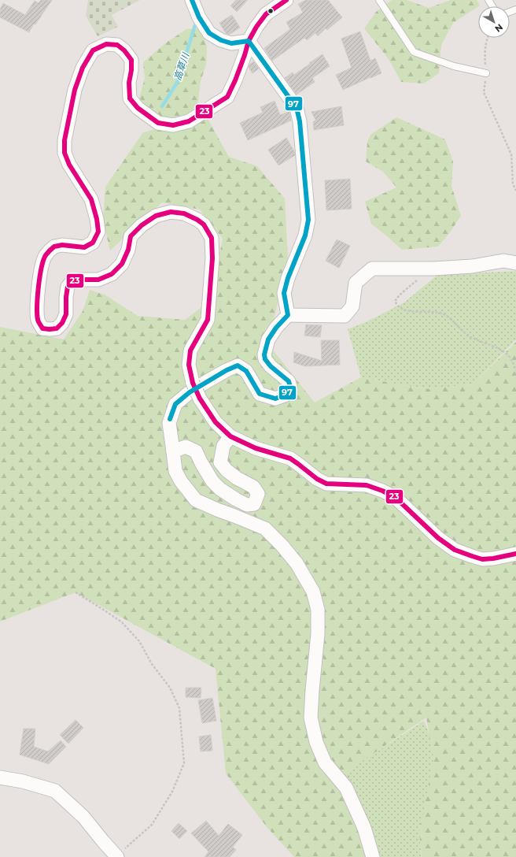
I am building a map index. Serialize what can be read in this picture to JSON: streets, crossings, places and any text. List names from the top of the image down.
{
  "water": ["高草川"],
  "lines": ["transit line 23", "transit line 97"],
  "north": "bottom right"
}
